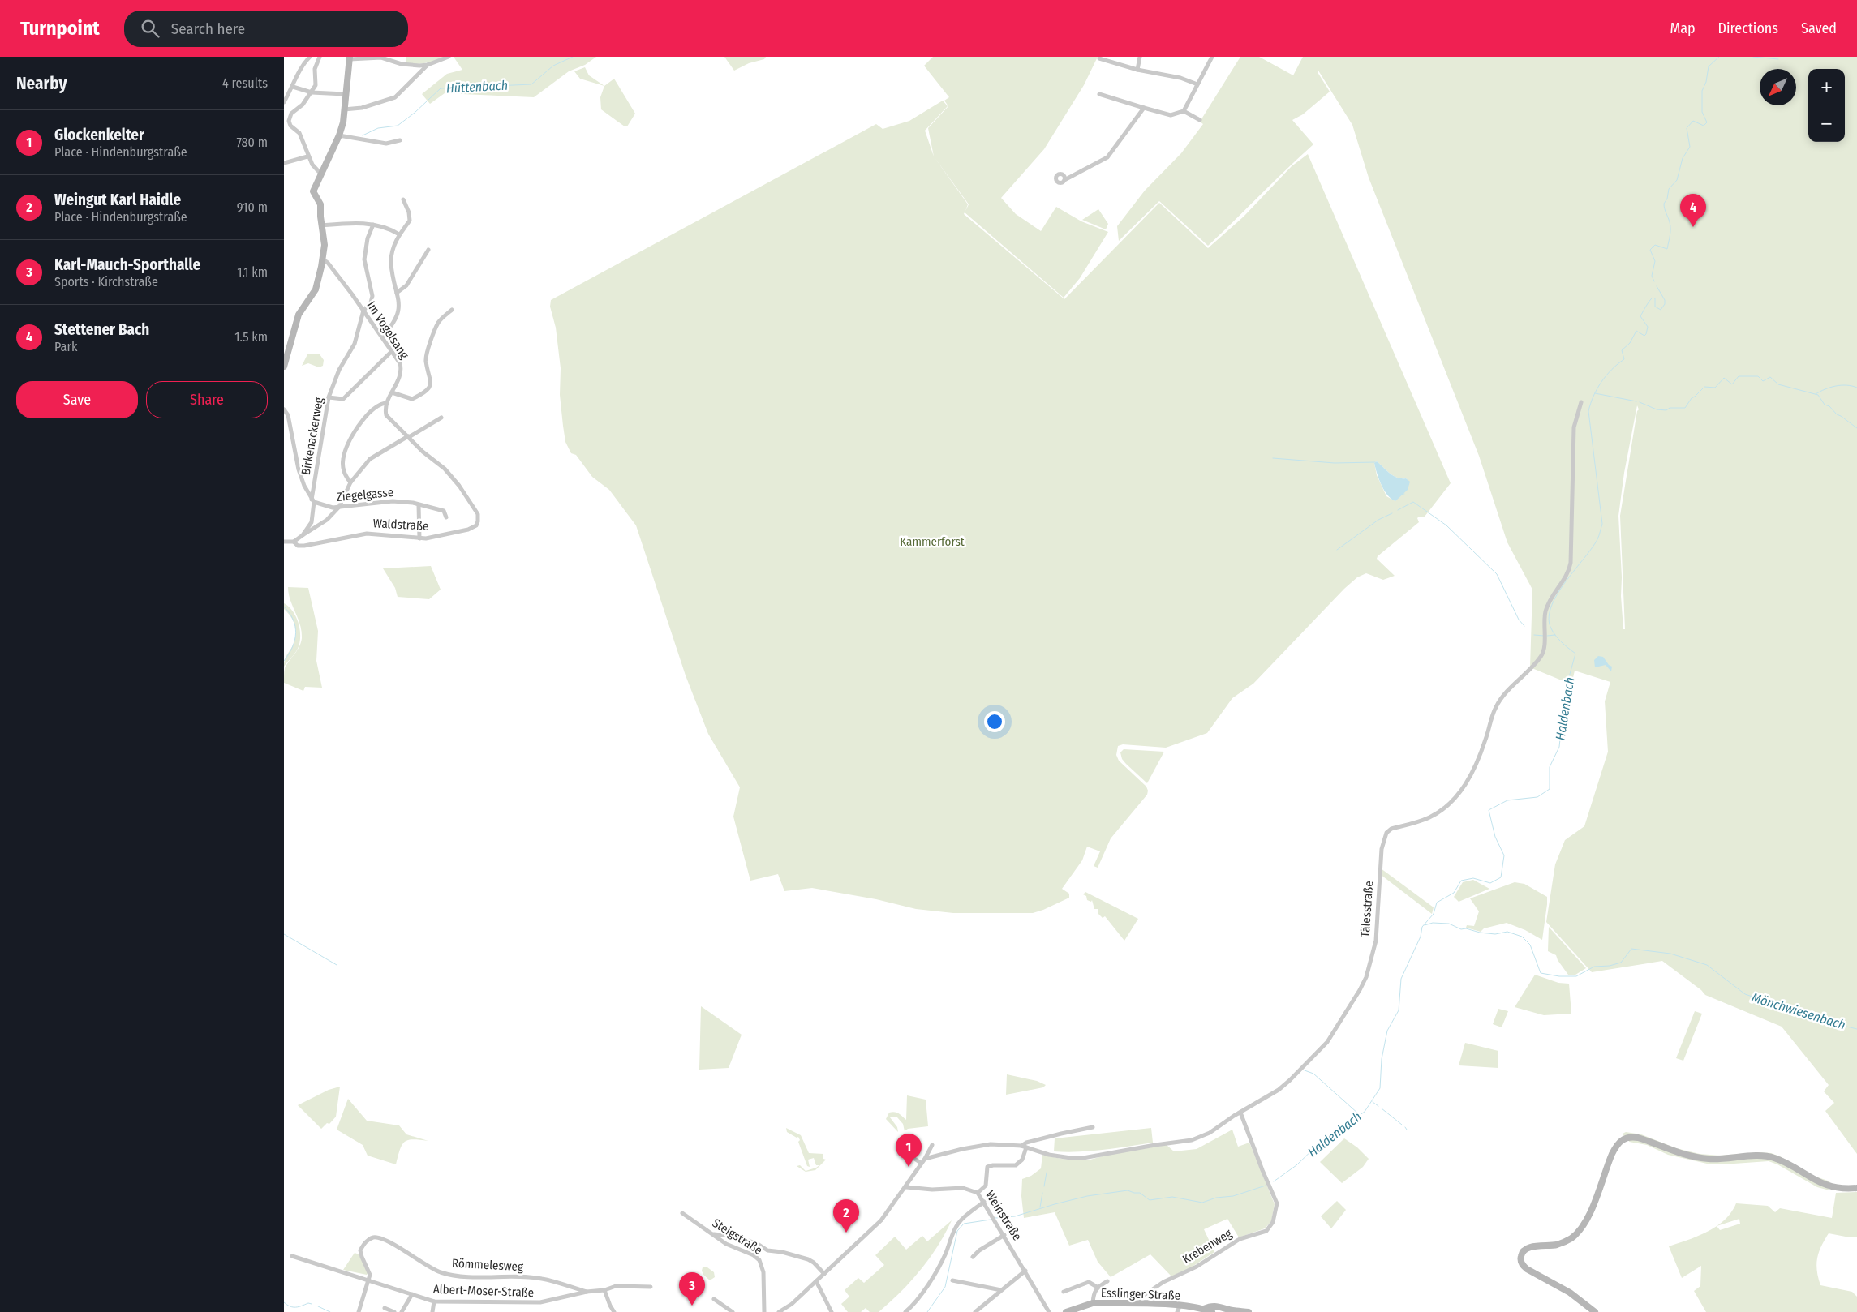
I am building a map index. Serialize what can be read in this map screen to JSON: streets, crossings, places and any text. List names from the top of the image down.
{
  "streets": {
    "main road": ["Esslinger Straße"],
    "street": [
      "Im Vogelsang",
      "Birkenackerweg",
      "Ziegelgasse",
      "Waldstraße",
      "Tälesstraße",
      "Weinstraße",
      "Steigstraße",
      "Krebenweg",
      "Römmelesweg",
      "Albert-Moser-Straße"
    ]
  },
  "crossings": [
    ["Im Vogelsang", "Birkenackerweg"],
    ["Birkenackerweg", "Ziegelgasse"],
    ["Tälesstraße", "Krebenweg"],
    ["Krebenweg", "Esslinger Straße"],
    ["Römmelesweg", "Albert-Moser-Straße"]
  ],
  "water": ["Hüttenbach", "Haldenbach", "Mönchwiesenbach"],
  "parks": ["Kammerforst"],
  "north": "bottom left",
  "page": {
    "header": "Turnpoint",
    "search": "Search here",
    "nav": ["Map", "Directions", "Saved"],
    "heading": ["Nearby", "4 results"],
    "map_buttons": ["+", "−"],
    "list": [
      {
        "mark": "1",
        "name": "Glockenkelter",
        "note": "Place · Hindenburgstraße",
        "value": "780 m"
      },
      {
        "mark": "2",
        "name": "Weingut Karl Haidle",
        "note": "Place · Hindenburgstraße",
        "value": "910 m"
      },
      {
        "mark": "3",
        "name": "Karl-Mauch-Sporthalle",
        "note": "Sports · Kirchstraße",
        "value": "1.1 km"
      },
      {
        "mark": "4",
        "name": "Stettener Bach",
        "note": "Park",
        "value": "1.5 km"
      }
    ],
    "pins": [
      "4",
      "1",
      "2",
      "3"
    ],
    "buttons": ["Save", "Share"]
  }
}
